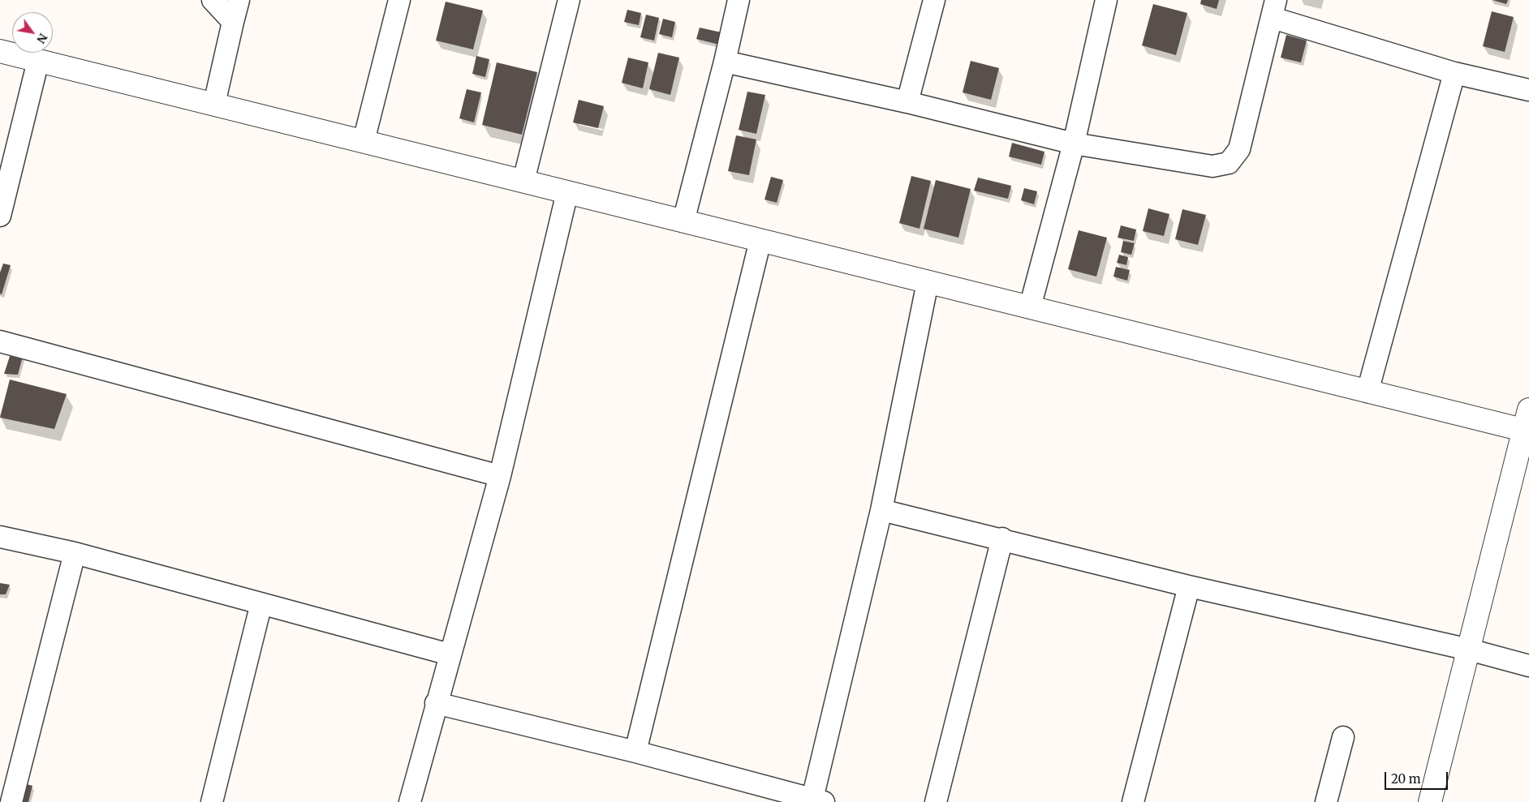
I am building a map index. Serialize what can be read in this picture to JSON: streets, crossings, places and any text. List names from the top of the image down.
{
  "scale_bar": "20 m",
  "north": "bottom right"
}
